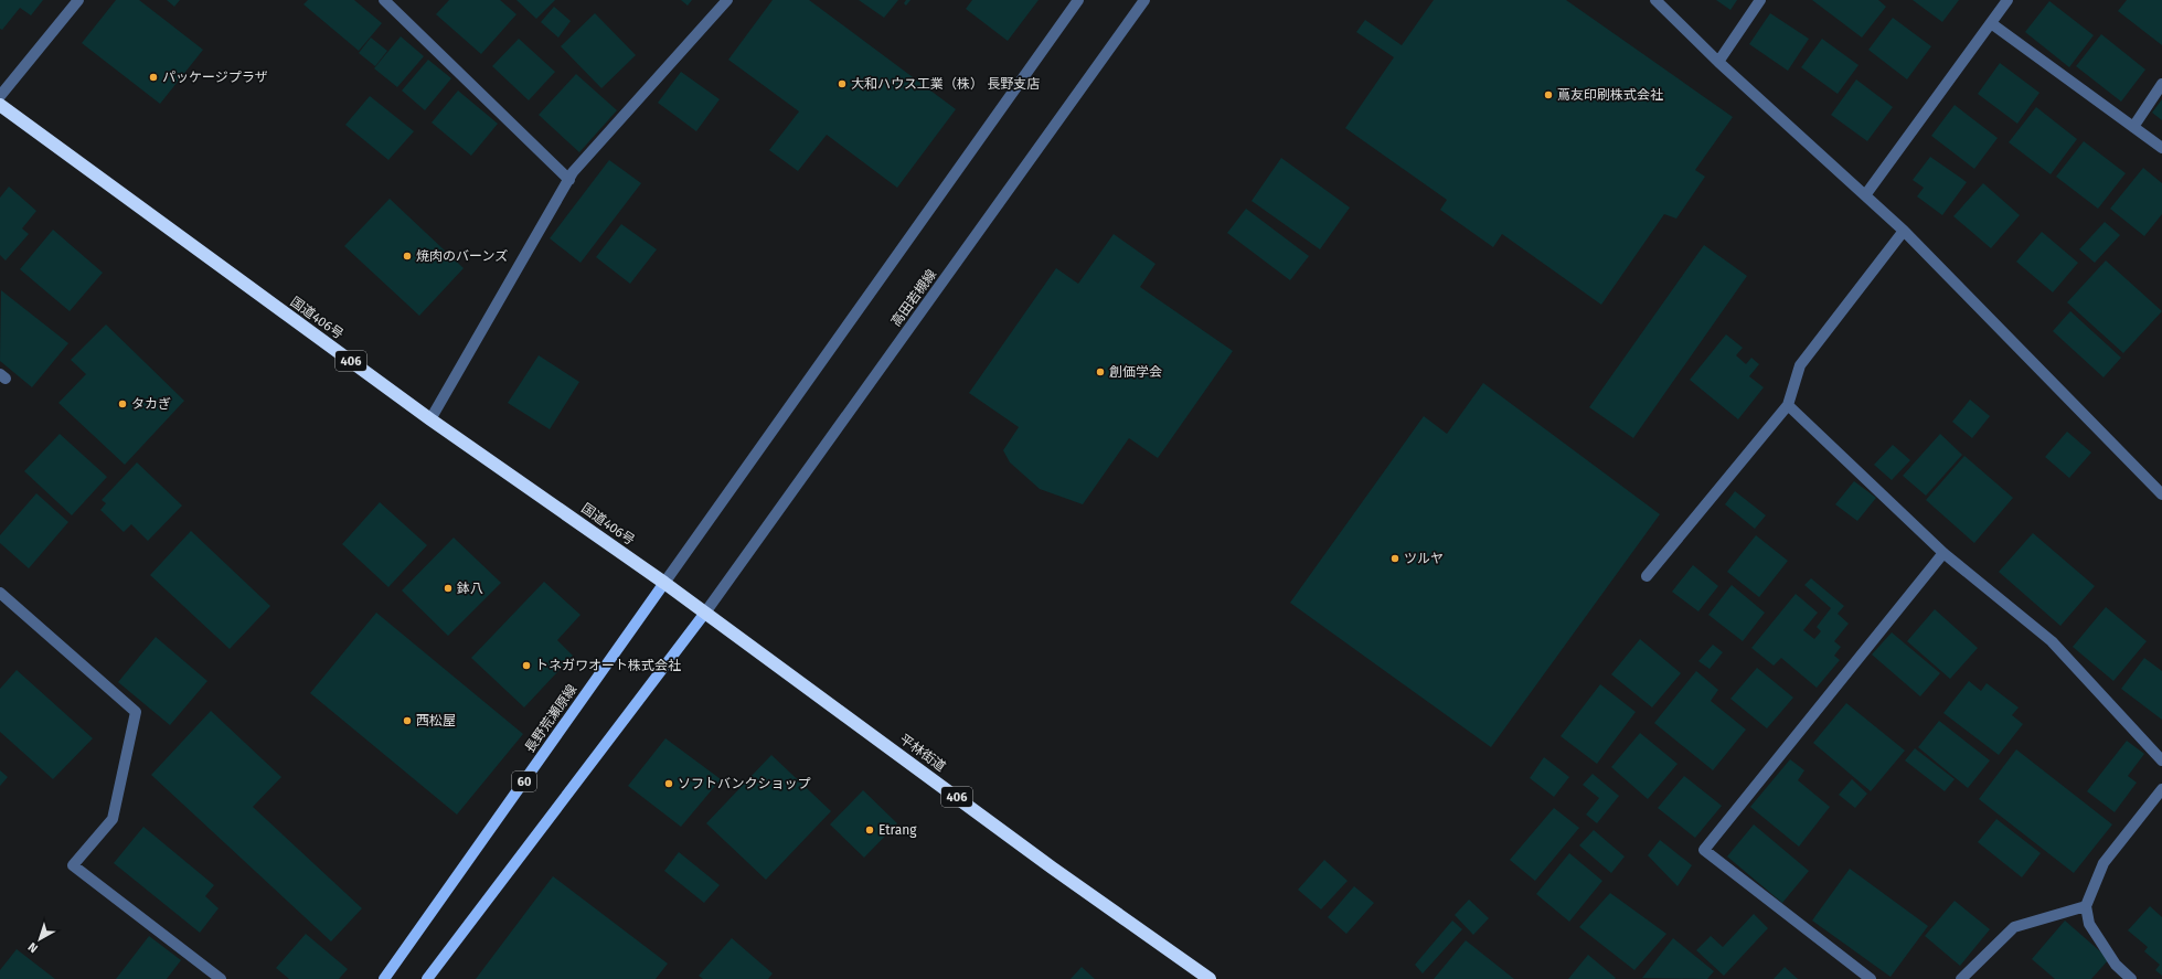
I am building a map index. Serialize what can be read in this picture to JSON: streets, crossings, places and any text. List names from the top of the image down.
{
  "streets": {
    "highway": ["国道406号", "406", "平林街道"],
    "main road": ["長野荒瀬原線", "60"],
    "street": ["高田若槻線"]
  },
  "crossings": [
    ["高田若槻線", "国道406号"],
    ["高田若槻線", "平林街道"],
    ["国道406号", "長野荒瀬原線"],
    ["国道406号", "平林街道"]
  ],
  "places": [
    "パッケージプラザ",
    "大和ハウス工業（株） 長野支店",
    "蔦友印刷株式会社",
    "焼肉のバーンズ",
    "創価学会",
    "タカぎ",
    "ツルヤ",
    "鉢八",
    "トネガワオート株式会社",
    "西松屋",
    "ソフトバンクショップ",
    "Etrang"
  ],
  "north": "bottom left"
}
